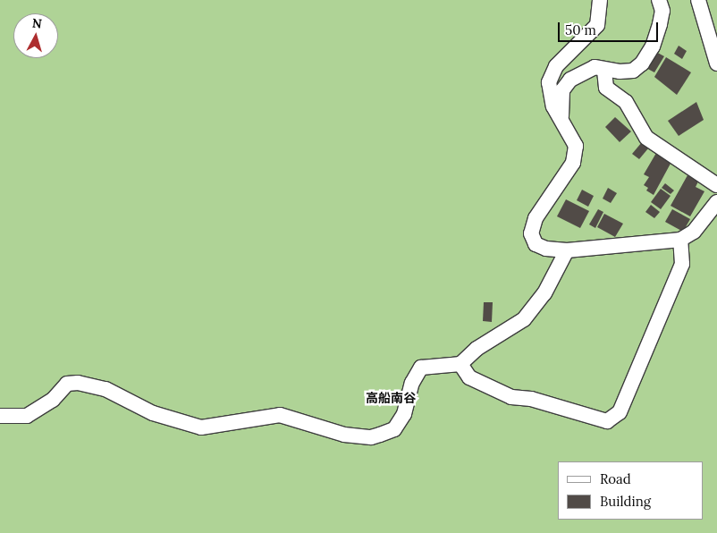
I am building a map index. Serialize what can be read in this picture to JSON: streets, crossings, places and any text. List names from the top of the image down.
{
  "districts": ["高船南谷"],
  "legend": ["Road", "Building"],
  "scale_bar": "50 m",
  "north": "top"
}
